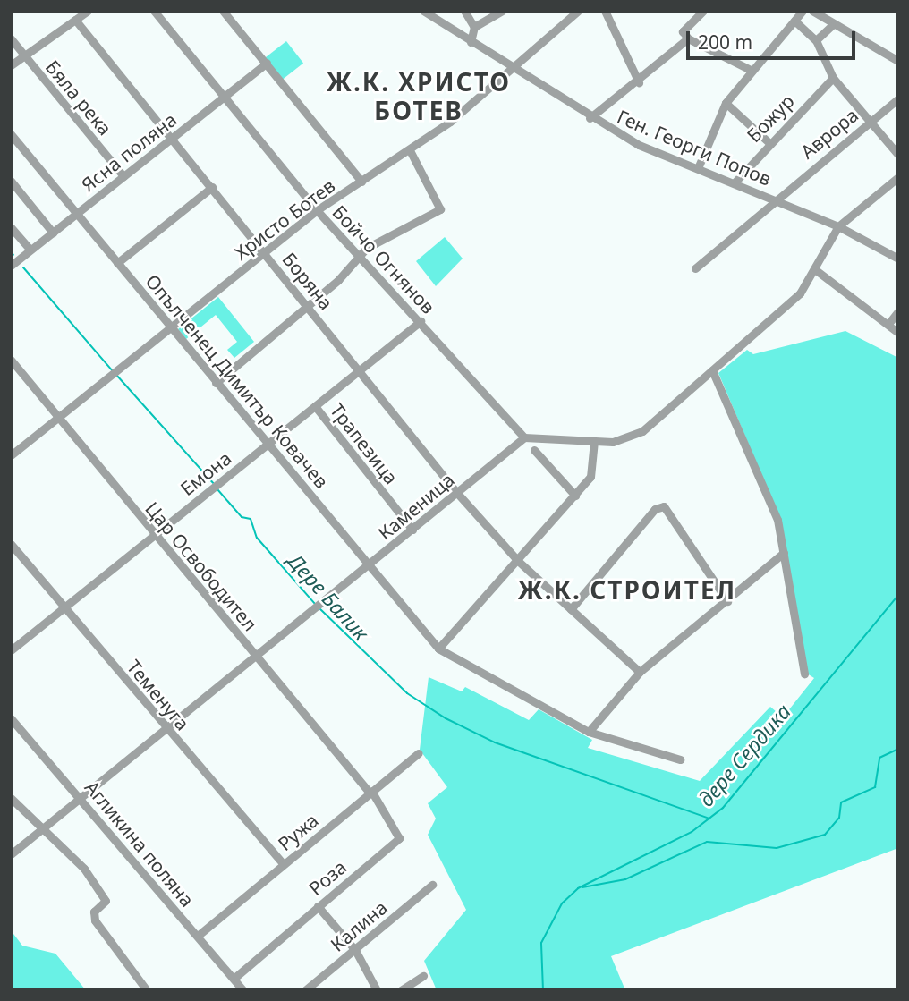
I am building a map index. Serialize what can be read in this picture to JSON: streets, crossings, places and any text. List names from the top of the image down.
{
  "streets": {
    "street": [
      "Бяла река",
      "Божур",
      "Аврора",
      "Ген. Георги Попов",
      "Ясна поляна",
      "Христо Ботев",
      "Бойчо Огнянов",
      "Боряна",
      "Опълченец Димитър Ковачев",
      "Трапезица",
      "Емона",
      "Каменица",
      "Цар Освободител",
      "Теменуга",
      "Ружа",
      "Агликина поляна",
      "Роза",
      "Калина"
    ]
  },
  "crossings": [
    ["Бяла река", "Ясна поляна"],
    ["Божур", "Ген. Георги Попов"],
    ["Аврора", "Ген. Георги Попов"],
    ["Ген. Георги Попов", "Христо Ботев"],
    ["Ясна поляна", "Бойчо Огнянов"],
    ["Ясна поляна", "Боряна"],
    ["Ясна поляна", "Опълченец Димитър Ковачев"],
    ["Христо Ботев", "Бойчо Огнянов"],
    ["Христо Ботев", "Боряна"],
    ["Христо Ботев", "Опълченец Димитър Ковачев"],
    ["Христо Ботев", "Цар Освободител"],
    ["Бойчо Огнянов", "Емона"],
    ["Бойчо Огнянов", "Каменица"],
    ["Боряна", "Емона"],
    ["Боряна", "Каменица"],
    ["Опълченец Димитър Ковачев", "Емона"],
    ["Опълченец Димитър Ковачев", "Каменица"],
    ["Трапезица", "Емона"],
    ["Трапезица", "Каменица"],
    ["Емона", "Цар Освободител"],
    ["Емона", "Теменуга"],
    ["Каменица", "Цар Освободител"],
    ["Каменица", "Теменуга"],
    ["Каменица", "Агликина поляна"],
    ["Цар Освободител", "Ружа"],
    ["Цар Освободител", "Роза"],
    ["Теменуга", "Ружа"],
    ["Ружа", "Агликина поляна"],
    ["Ружа", "Роза"],
    ["Агликина поляна", "Роза"]
  ],
  "districts": ["Ж.К. ХРИСТО БОТЕВ", "Ж.К. СТРОИТЕЛ"],
  "water": ["Дере Балик", "дере Сердика"],
  "scale_bar": "200 m"
}
